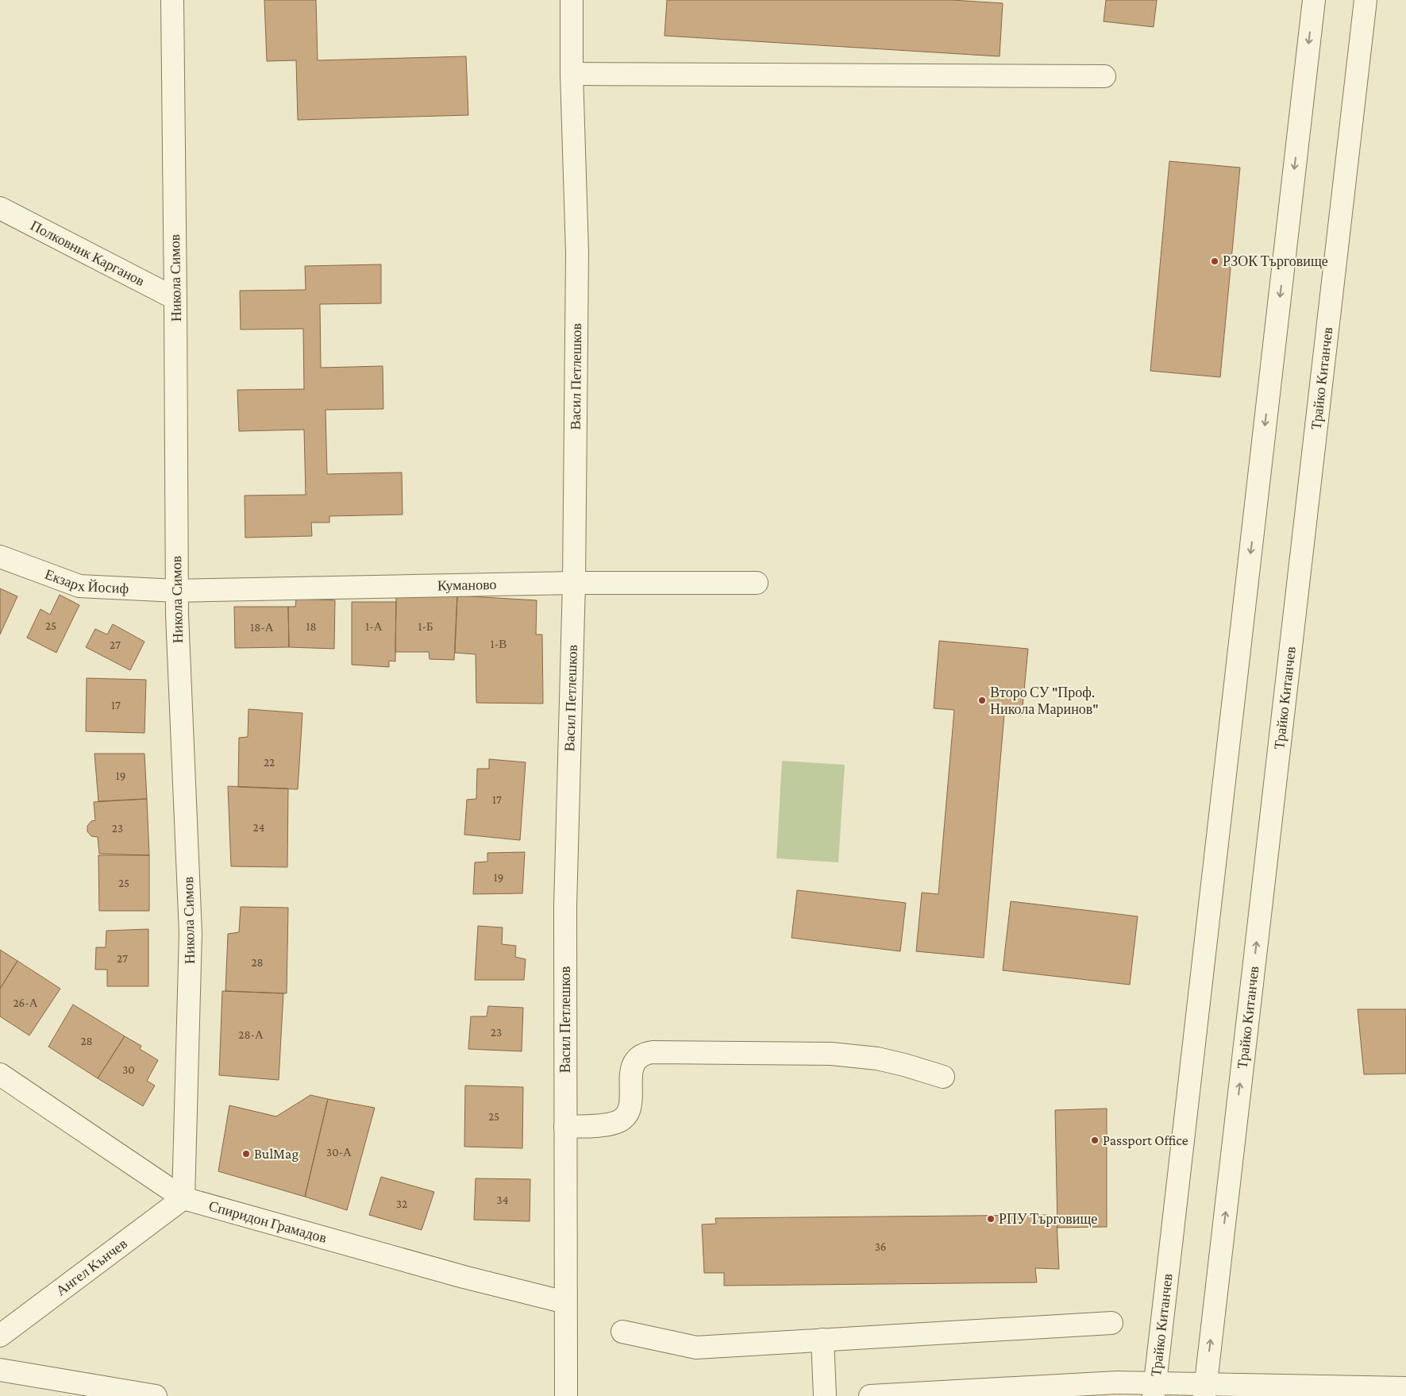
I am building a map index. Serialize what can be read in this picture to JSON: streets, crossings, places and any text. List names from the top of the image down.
{
  "streets": {
    "street": [
      "Полковник Карганов",
      "Никола Симов",
      "Васил Петлешков",
      "Трайко Китанчев",
      "Екзарх Йосиф",
      "Куманово",
      "Спиридон Грамадов",
      "Ангел Кънчев"
    ]
  },
  "crossings": [
    ["Полковник Карганов", "Никола Симов"],
    ["Никола Симов", "Екзарх Йосиф"],
    ["Никола Симов", "Куманово"],
    ["Никола Симов", "Спиридон Грамадов"],
    ["Никола Симов", "Ангел Кънчев"],
    ["Васил Петлешков", "Куманово"],
    ["Васил Петлешков", "Спиридон Грамадов"],
    ["Екзарх Йосиф", "Куманово"],
    ["Спиридон Грамадов", "Ангел Кънчев"]
  ],
  "places": [
    "РЗОК Търговище",
    "Второ СУ \"Проф. Никола Маринов\"",
    "Passport Office",
    "BulMag",
    "РПУ Търговище"
  ],
  "house_numbers": [
    "25",
    "18",
    "1-А",
    "1-Б",
    "18-А",
    "1-В",
    "27",
    "17",
    "22",
    "19",
    "17",
    "24",
    "23",
    "19",
    "25",
    "27",
    "28",
    "26-А",
    "23",
    "28-А",
    "28",
    "30",
    "25",
    "30-А",
    "34",
    "32",
    "36"
  ]
}
